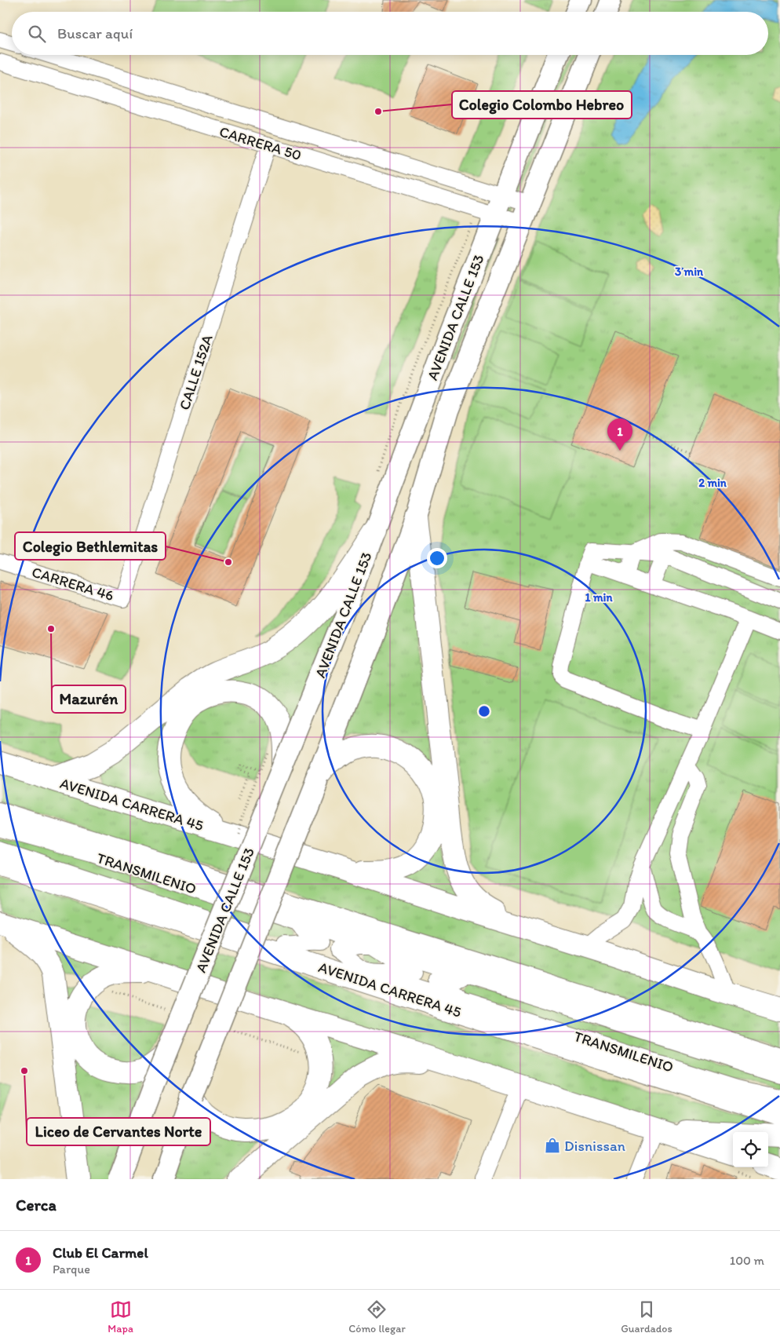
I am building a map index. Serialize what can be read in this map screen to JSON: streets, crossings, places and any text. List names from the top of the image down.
{
  "streets": {
    "highway": ["AVENIDA CARRERA 45"],
    "main road": ["AVENIDA CALLE 153"],
    "street": [
      "CARRERA 50",
      "CALLE 152A",
      "CARRERA 46",
      "TRANSMILENIO"
    ]
  },
  "crossings": [
    ["CARRERA 50", "AVENIDA CALLE 153"],
    ["CARRERA 50", "CALLE 152A"],
    ["CALLE 152A", "CARRERA 46"]
  ],
  "places": {
    "other": [
      "Colegio Colombo Hebreo",
      "Colegio Bethlemitas",
      "Mazurén",
      "Liceo de Cervantes Norte"
    ],
    "shop": ["Disnissan"]
  },
  "page": {
    "search": "Buscar aquí",
    "pins": "1",
    "heading": "Cerca",
    "list": [
      {
        "mark": "1",
        "name": "Club El Carmel",
        "note": "Parque",
        "value": "100 m"
      }
    ],
    "nav": ["Mapa", "Cómo llegar", "Guardados"]
  },
  "rings": ["3 min", "2 min", "1 min"]
}
